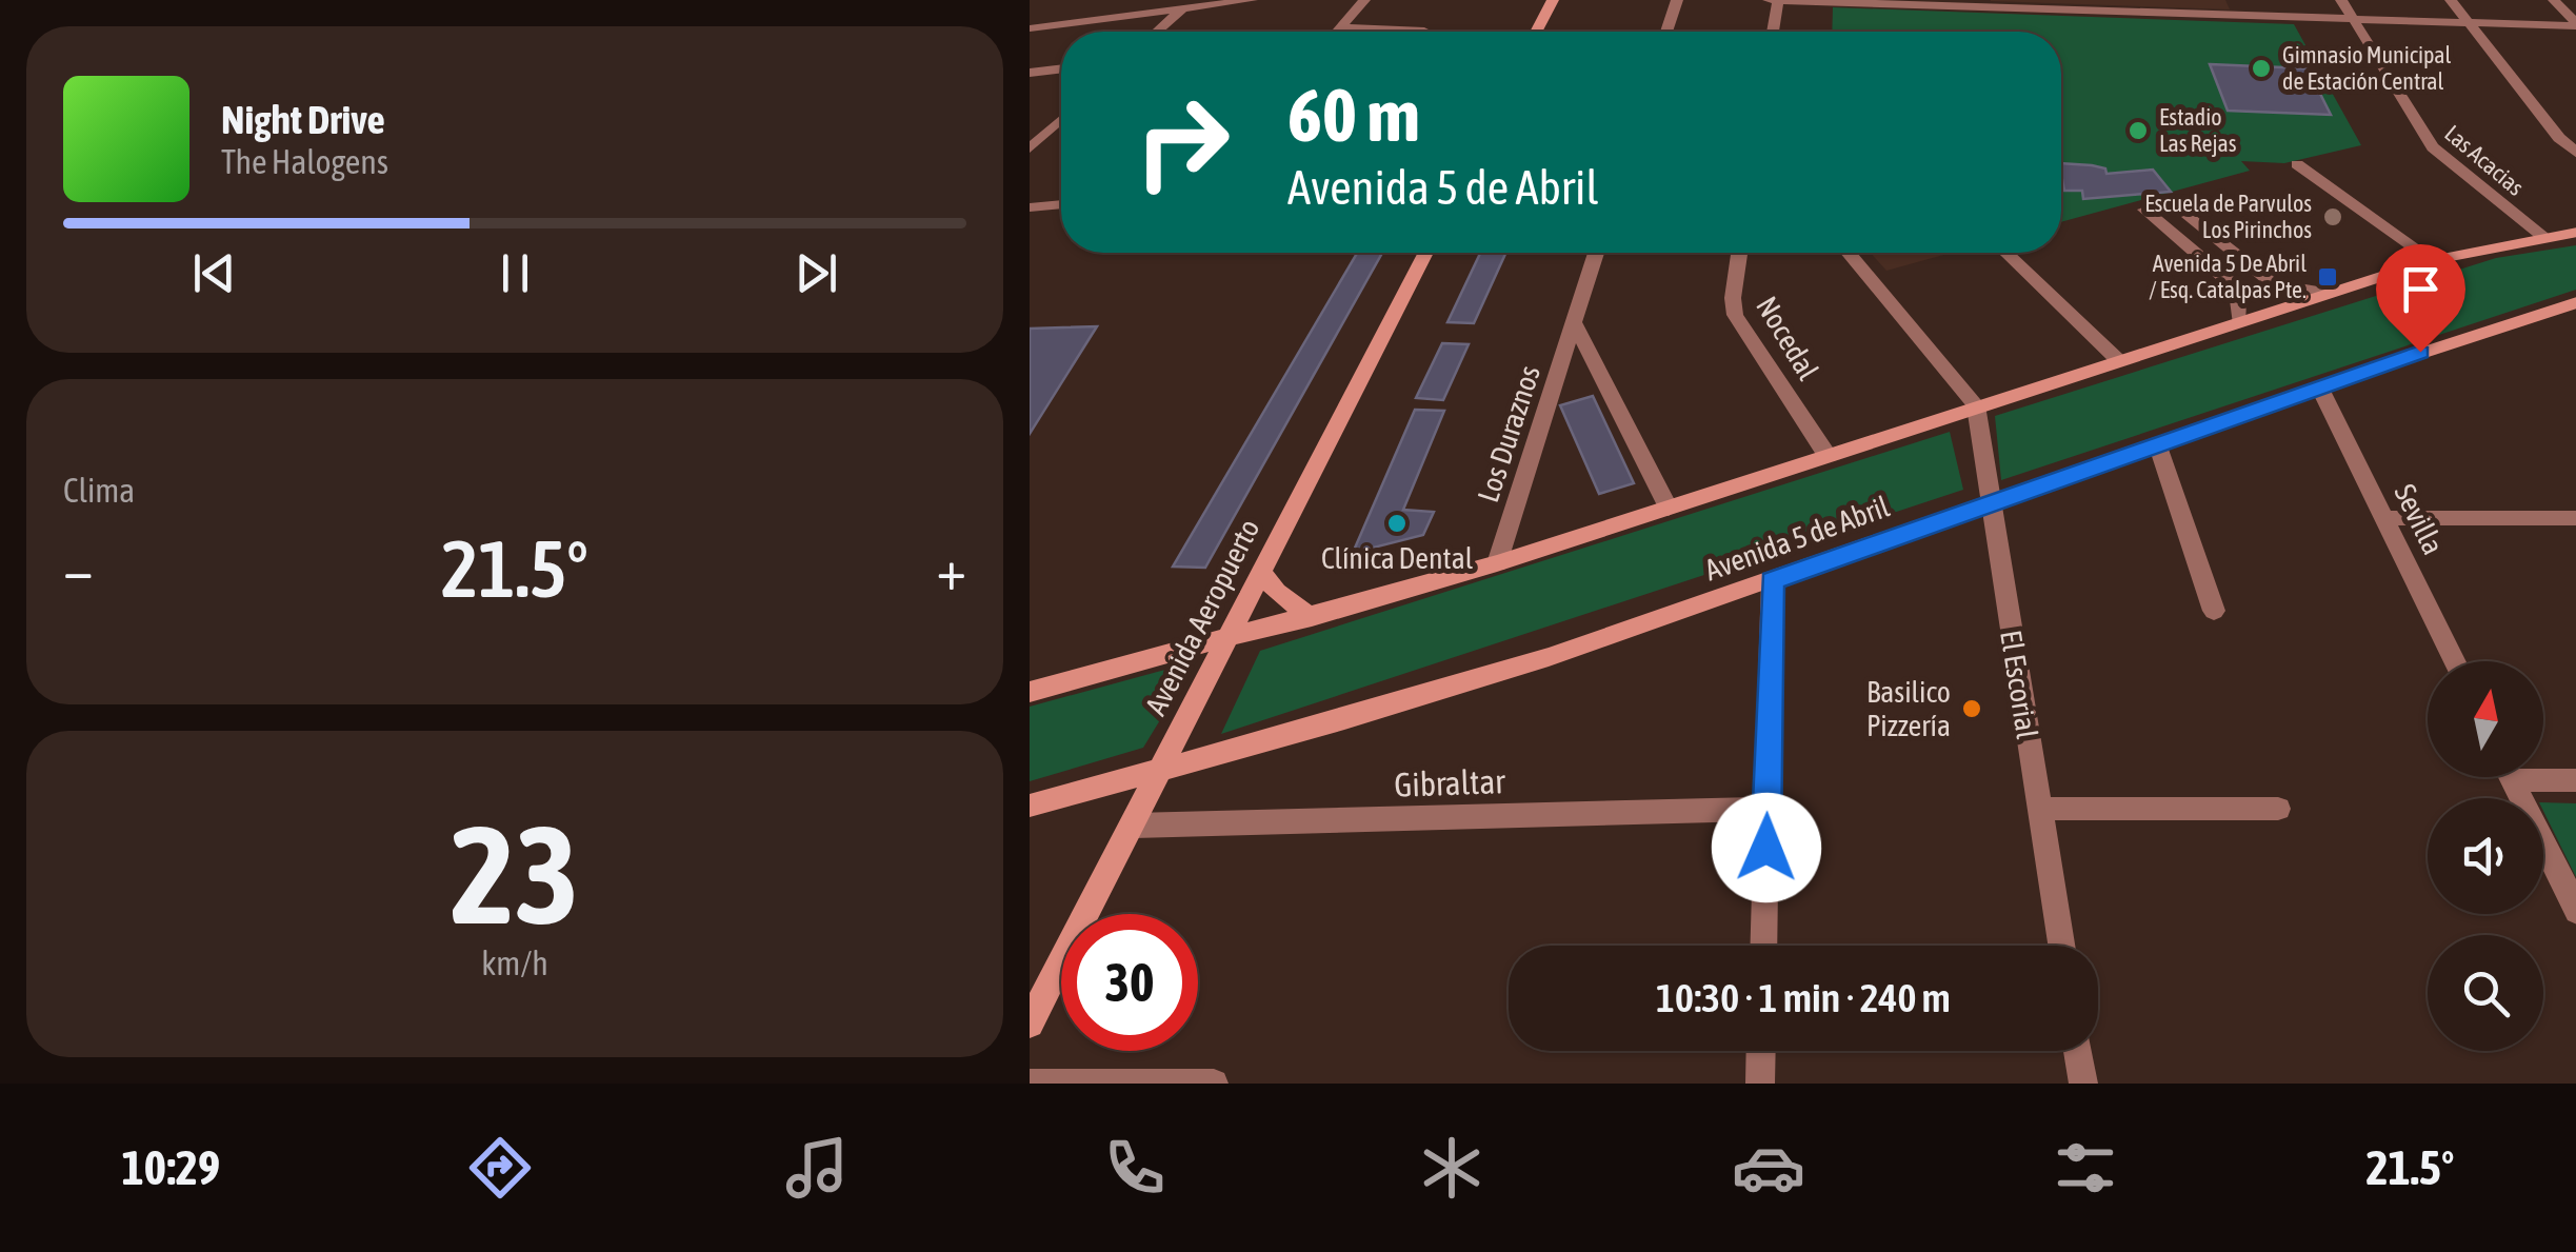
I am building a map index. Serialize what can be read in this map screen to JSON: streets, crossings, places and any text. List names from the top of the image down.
{
  "streets": {
    "main road": ["Avenida 5 de Abril", "Avenida Aeropuerto"],
    "street": [
      "Las Acacias",
      "Nocedal",
      "Los Duraznos",
      "Sevilla",
      "El Escorial",
      "Gibraltar"
    ]
  },
  "crossings": [
    ["Sevilla", "Avenida 5 de Abril"],
    ["Avenida 5 de Abril", "Avenida Aeropuerto"],
    ["Avenida 5 de Abril", "El Escorial"],
    ["Avenida Aeropuerto", "Gibraltar"]
  ],
  "places": {
    "other": [
      "Gimnasio Municipal de Estación Central",
      "Estadio Las Rejas",
      "Escuela de Parvulos Los Pirinchos",
      "Clínica Dental",
      "Basilico Pizzería"
    ],
    "transit": ["Avenida 5 De Abril / Esq. Catalpas Pte."]
  },
  "north": "top",
  "page": {
    "turn": ["60 m", "Avenida 5 de Abril"],
    "song": ["Night Drive", "The Halogens"],
    "tile": [
      "Clima",
      ["23", "km/h"]
    ],
    "heat": ["−", "21.5°", "+"],
    "limit": "30",
    "trip": "10:30 · 1 min · 240 m",
    "tabs": ["10:29", "21.5°"]
  }
}
